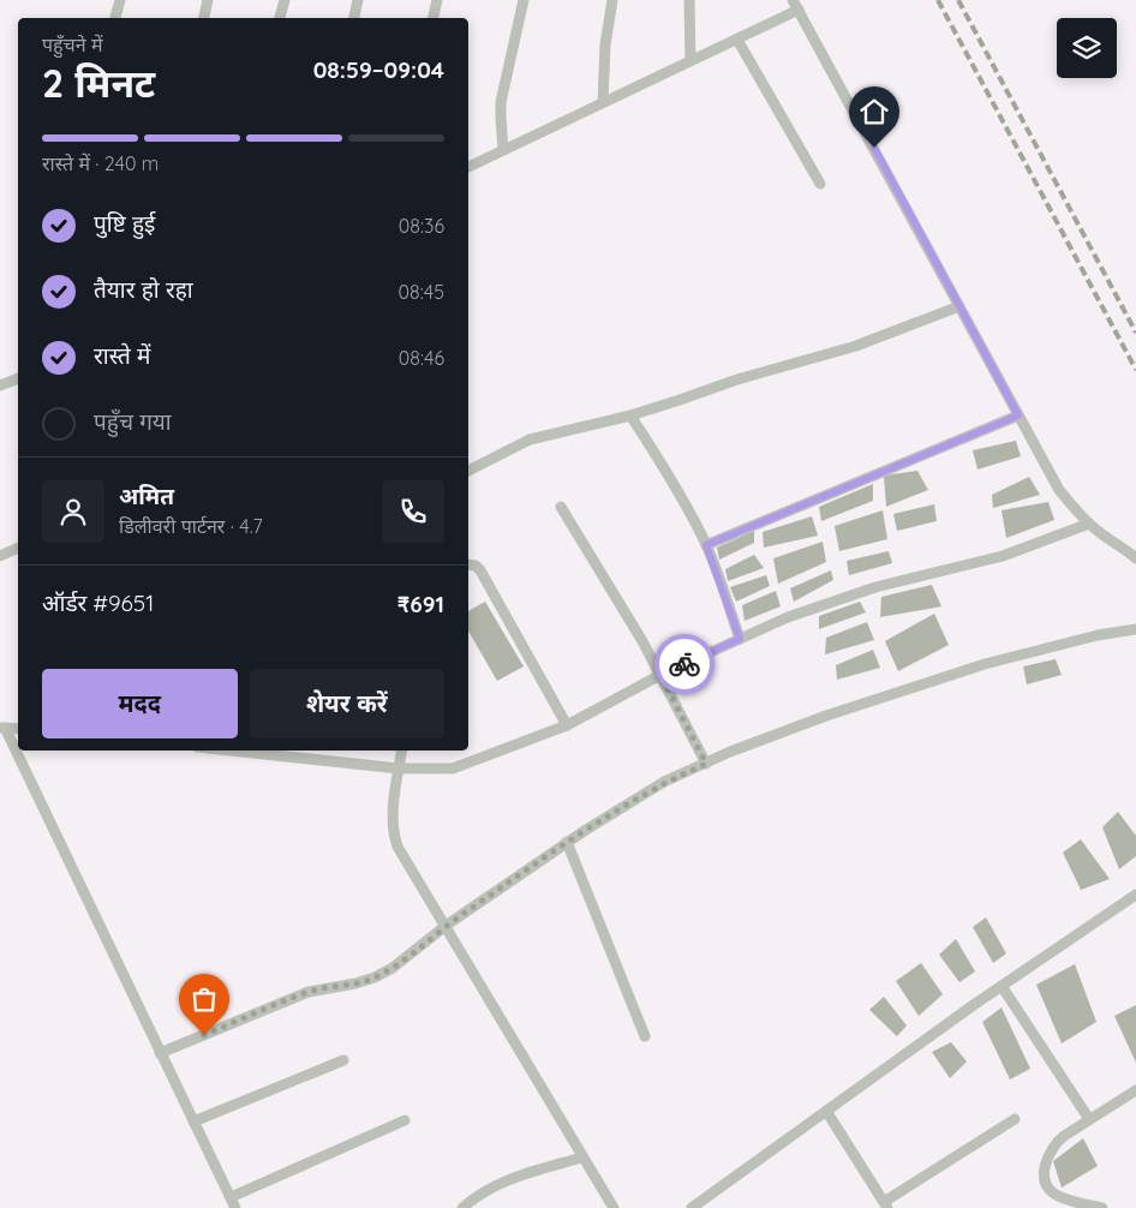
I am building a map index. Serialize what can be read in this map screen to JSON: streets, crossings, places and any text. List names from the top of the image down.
{
  "page": {
    "heading": ["2 मिनट", "पहुँचने में", "08:59–09:04"],
    "panel": [
      "अमित",
      "डिलीवरी पार्टनर · 4.7",
      "ऑर्डर #9651",
      "₹691"
    ],
    "bar": "रास्ते में · 240 m",
    "list": [
      ["पुष्टि हुई", "08:36"],
      ["तैयार हो रहा", "08:45"],
      ["रास्ते में", "08:46"],
      "पहुँच गया"
    ],
    "buttons": ["मदद", "शेयर करें"]
  }
}
